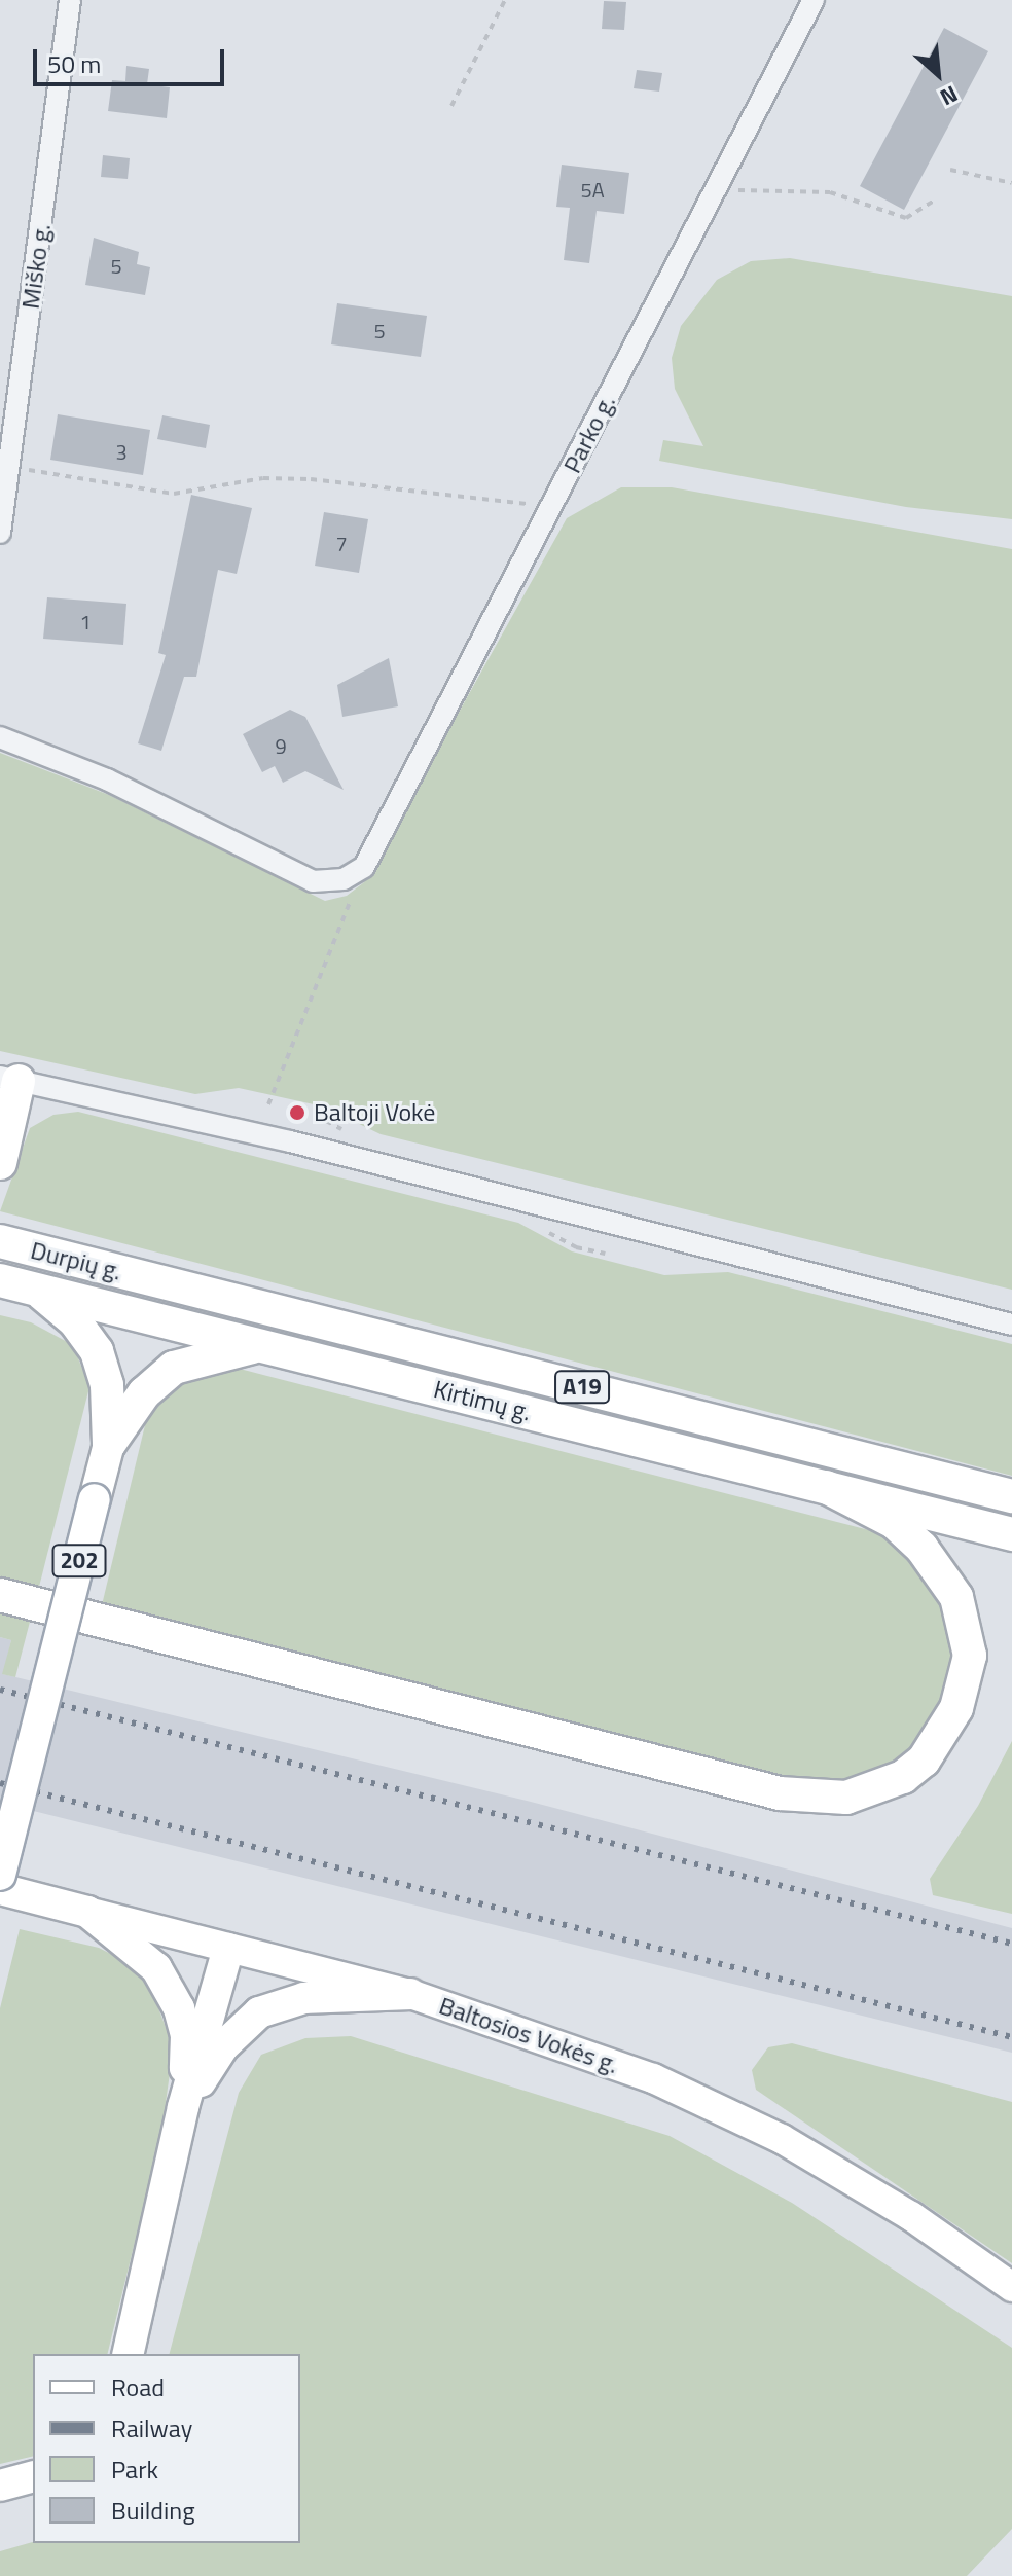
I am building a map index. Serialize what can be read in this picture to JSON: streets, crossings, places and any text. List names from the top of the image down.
{
  "streets": {
    "highway": ["Durpių g.", "A19", "Kirtimų g."],
    "main road": ["202", "Baltosios Vokės g."],
    "street": ["Miško g.", "Parko g."]
  },
  "crossings": [
    ["Durpių g.", "Kirtimų g."]
  ],
  "places": ["Baltoji Vokė"],
  "house_numbers": [
    "5A",
    "5",
    "5",
    "3",
    "7",
    "1",
    "9"
  ],
  "legend": [
    "Road",
    "Railway",
    "Park",
    "Building"
  ],
  "scale_bar": "50 m",
  "north": "bottom right"
}
